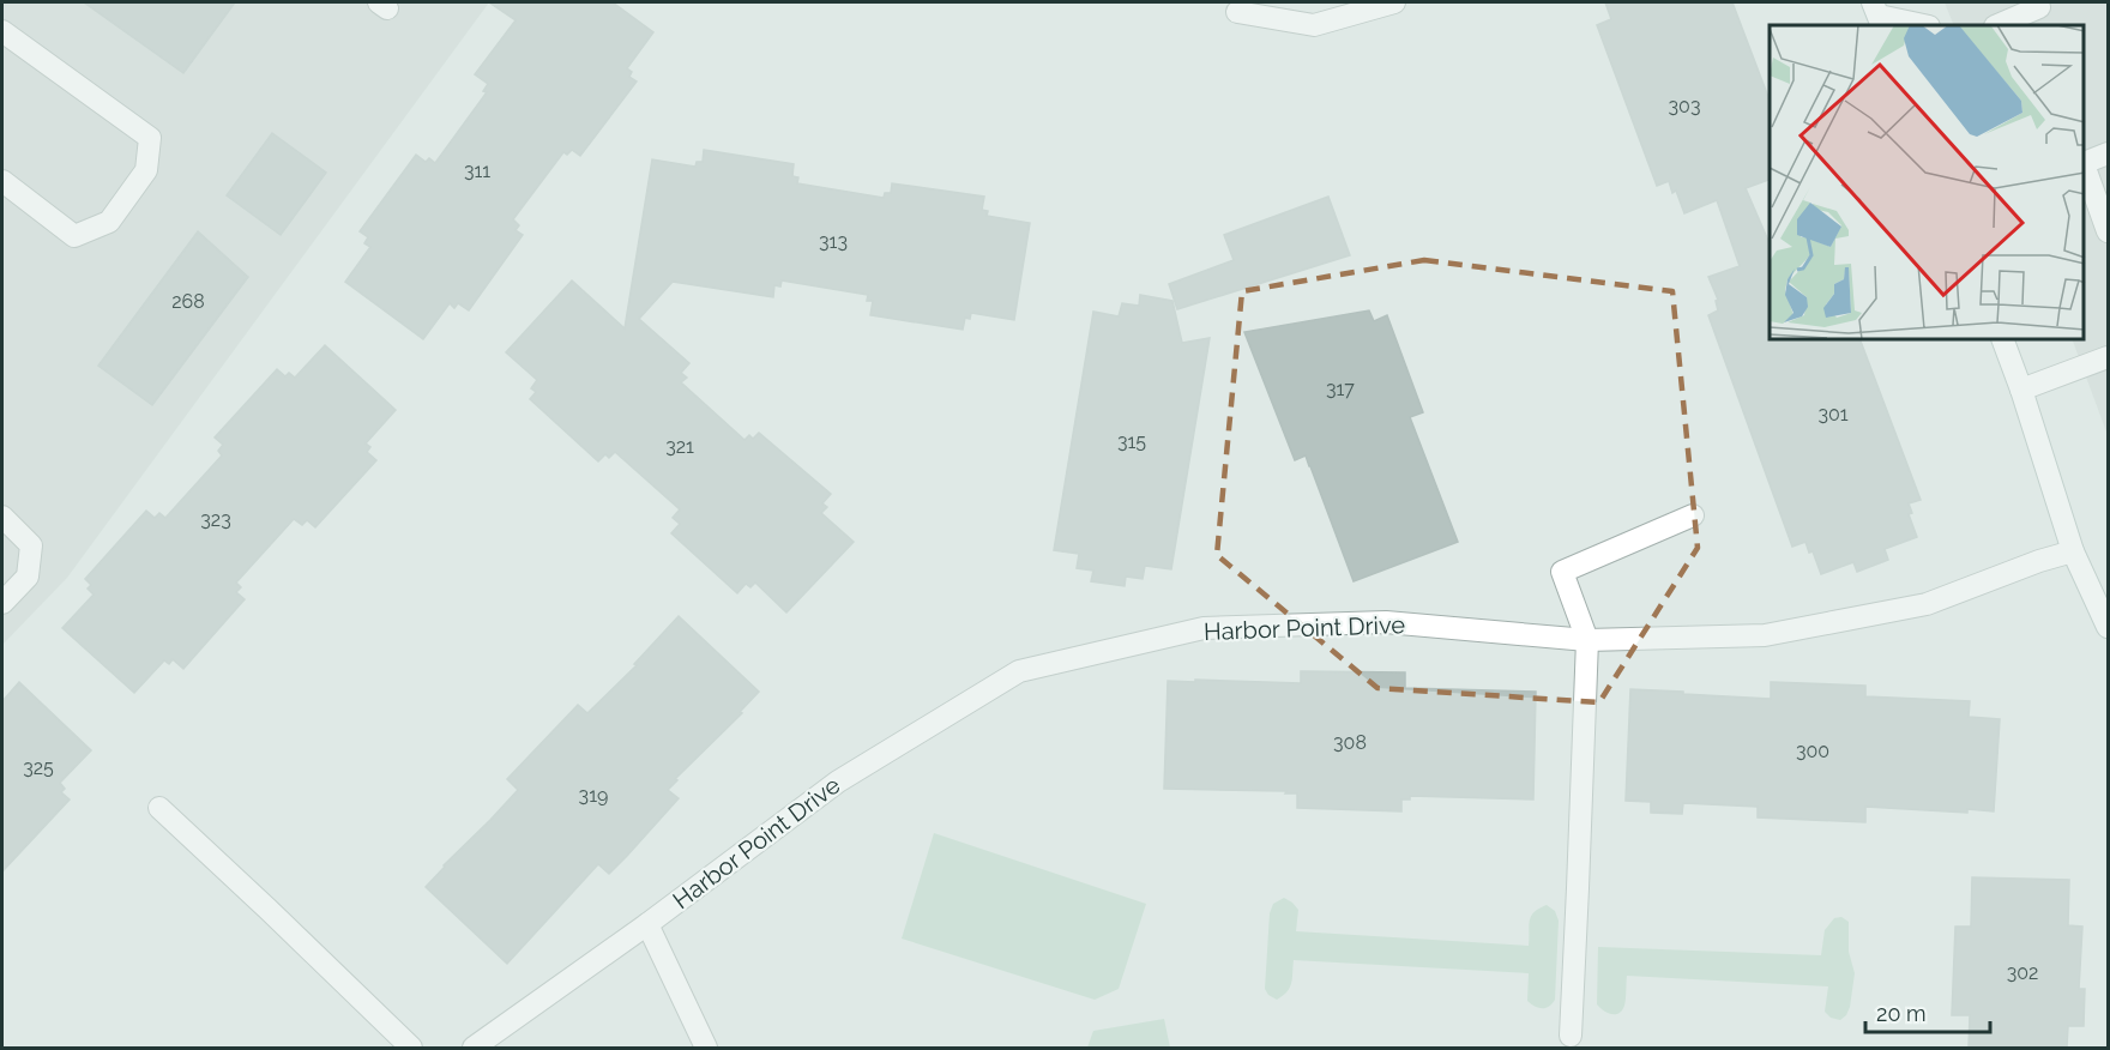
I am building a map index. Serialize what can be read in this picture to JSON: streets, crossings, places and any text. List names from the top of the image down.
{
  "streets": {
    "street": ["Harbor Point Drive"]
  },
  "house_numbers": [
    "303",
    "311",
    "313",
    "268",
    "317",
    "301",
    "315",
    "321",
    "323",
    "308",
    "300",
    "325",
    "319",
    "302"
  ],
  "scale_bar": "20 m"
}
